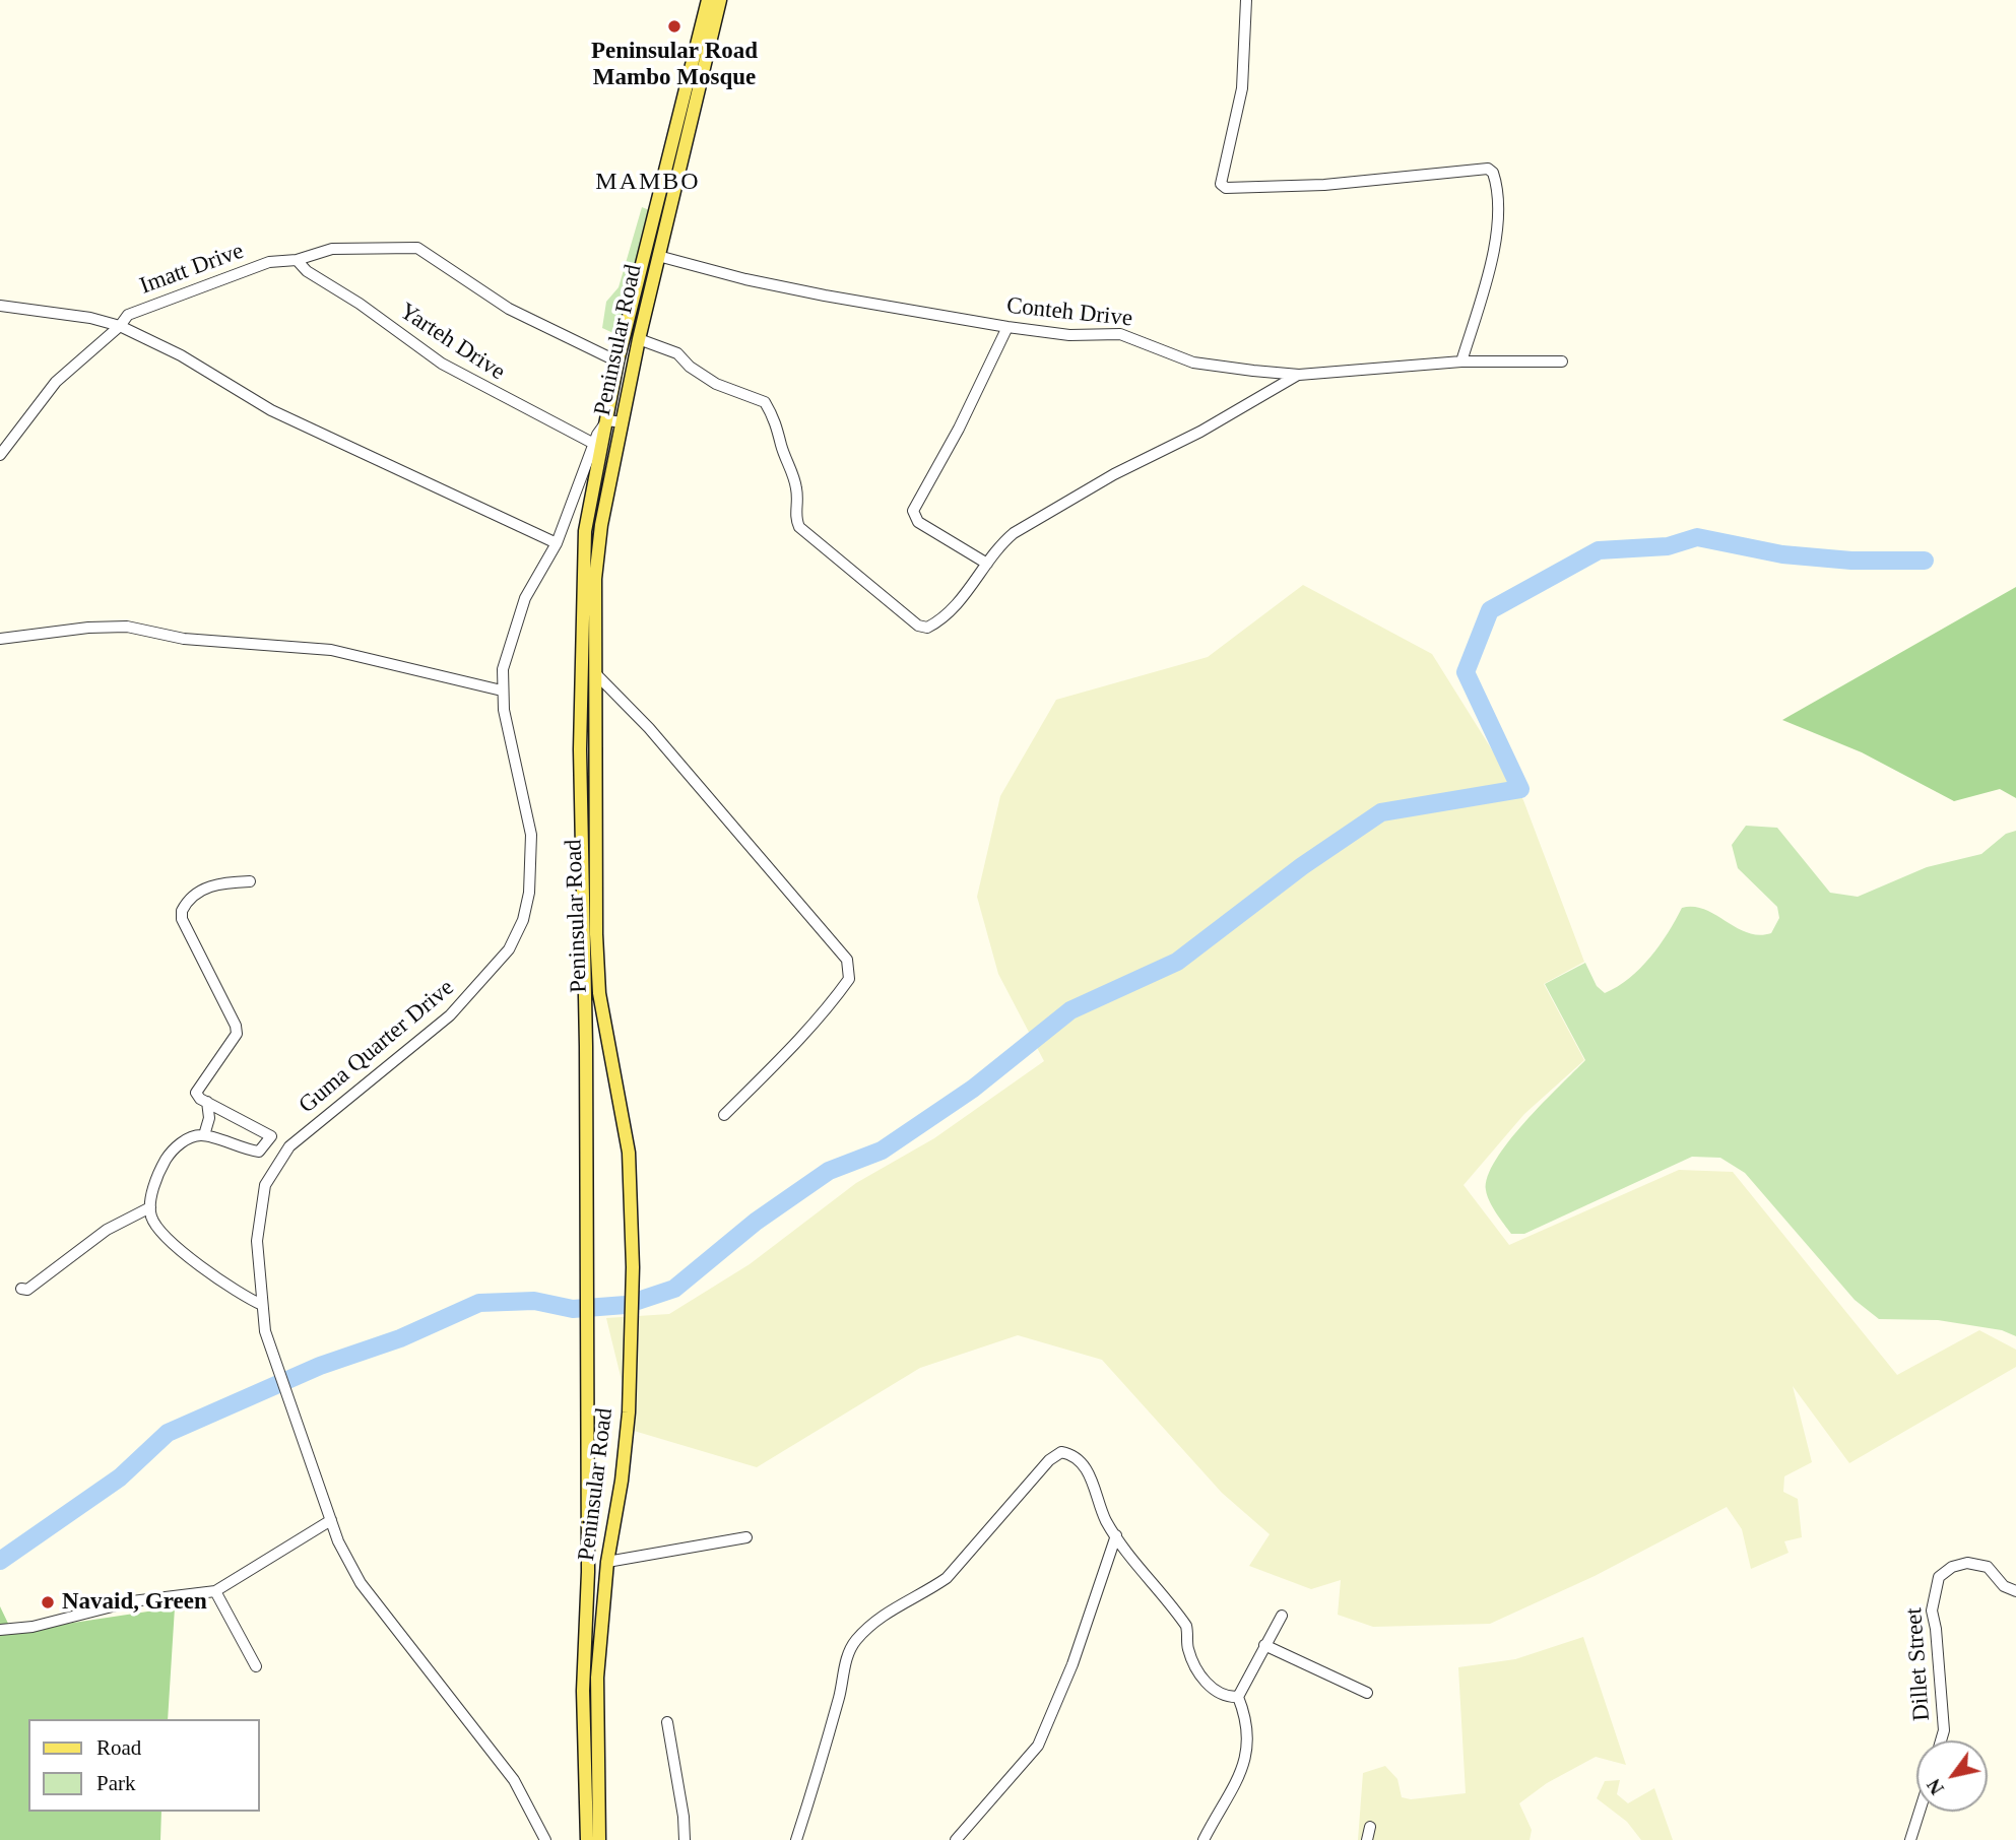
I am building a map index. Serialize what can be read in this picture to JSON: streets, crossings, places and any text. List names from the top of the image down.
{
  "streets": {
    "main road": ["Peninsular Road"],
    "street": [
      "Imatt Drive",
      "Conteh Drive",
      "Yarteh Drive",
      "Guma Quarter Drive",
      "Dillet Street"
    ]
  },
  "crossings": [
    ["Imatt Drive", "Peninsular Road"],
    ["Imatt Drive", "Yarteh Drive"],
    ["Conteh Drive", "Peninsular Road"],
    ["Peninsular Road", "Guma Quarter Drive"],
    ["Yarteh Drive", "Guma Quarter Drive"]
  ],
  "districts": ["MAMBO"],
  "places": ["Peninsular Road Mambo Mosque", "Navaid, Green"],
  "legend": ["Road", "Park"],
  "north": "bottom left"
}
